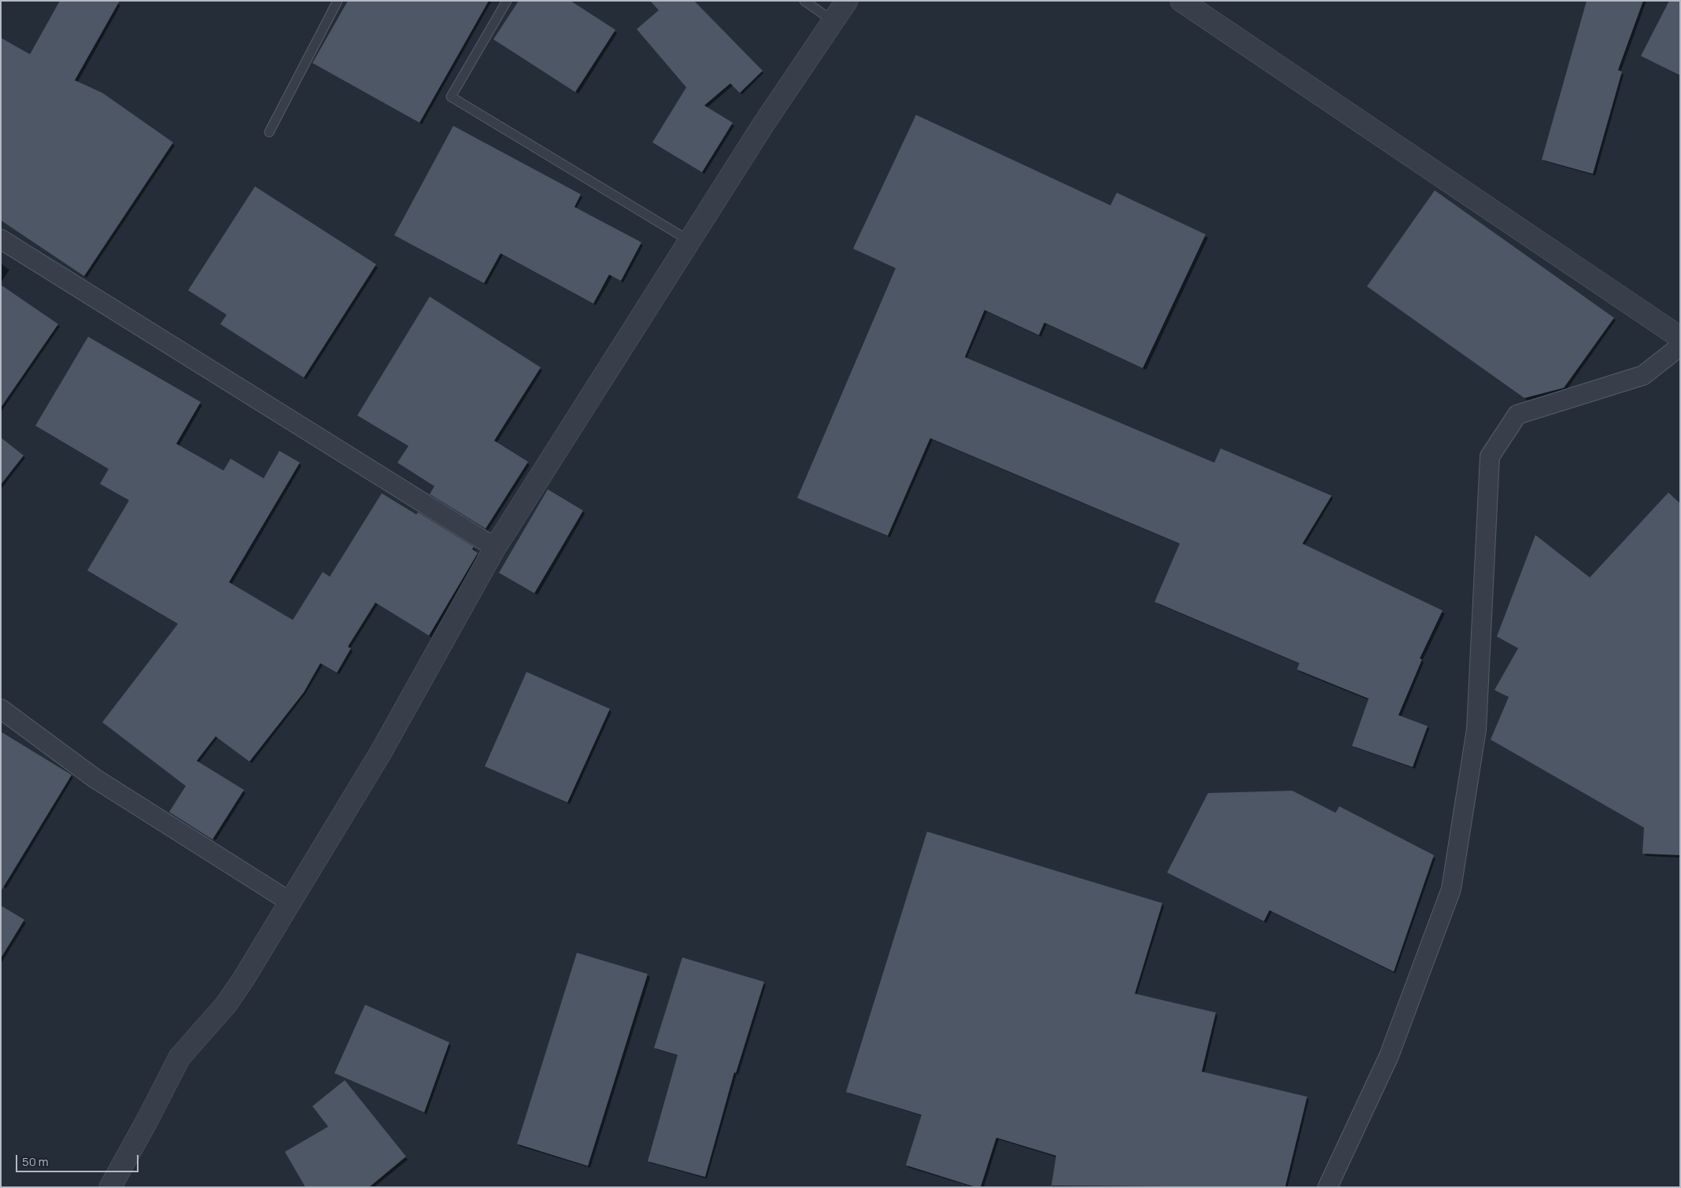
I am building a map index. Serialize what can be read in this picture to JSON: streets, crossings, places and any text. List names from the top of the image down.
{
  "scale_bar": "50 m"
}
